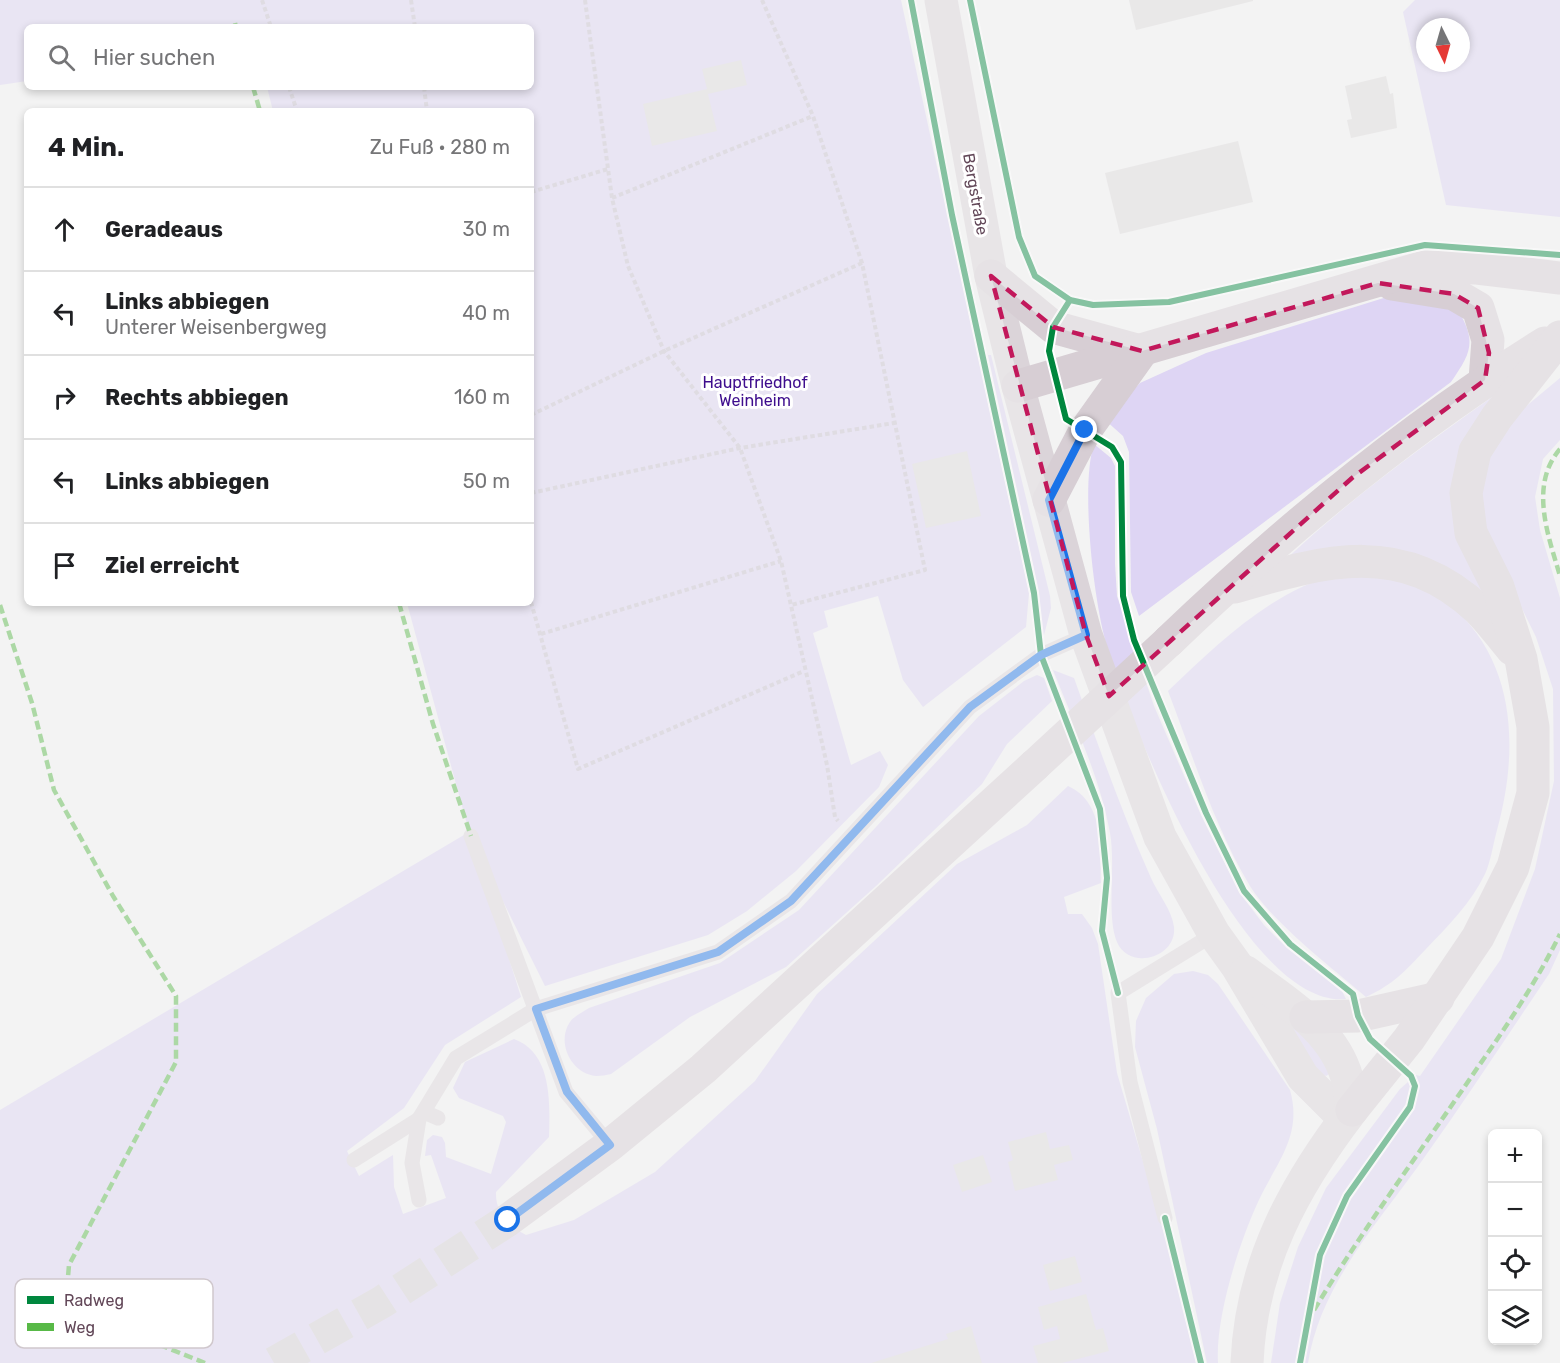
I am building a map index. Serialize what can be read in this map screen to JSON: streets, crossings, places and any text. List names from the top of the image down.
{
  "streets": {
    "main road": ["Bergstraße"]
  },
  "parks": ["Hauptfriedhof Weinheim"],
  "legend": ["Radweg", "Weg"],
  "north": "bottom",
  "page": {
    "search": "Hier suchen",
    "heading": ["4 Min.", "Zu Fuß · 280 m"],
    "list": [
      ["Geradeaus", "30 m"],
      ["Links abbiegen", "Unterer Weisenbergweg", "40 m"],
      ["Rechts abbiegen", "160 m"],
      ["Links abbiegen", "50 m"],
      "Ziel erreicht"
    ],
    "map_buttons": ["+", "−"]
  }
}
